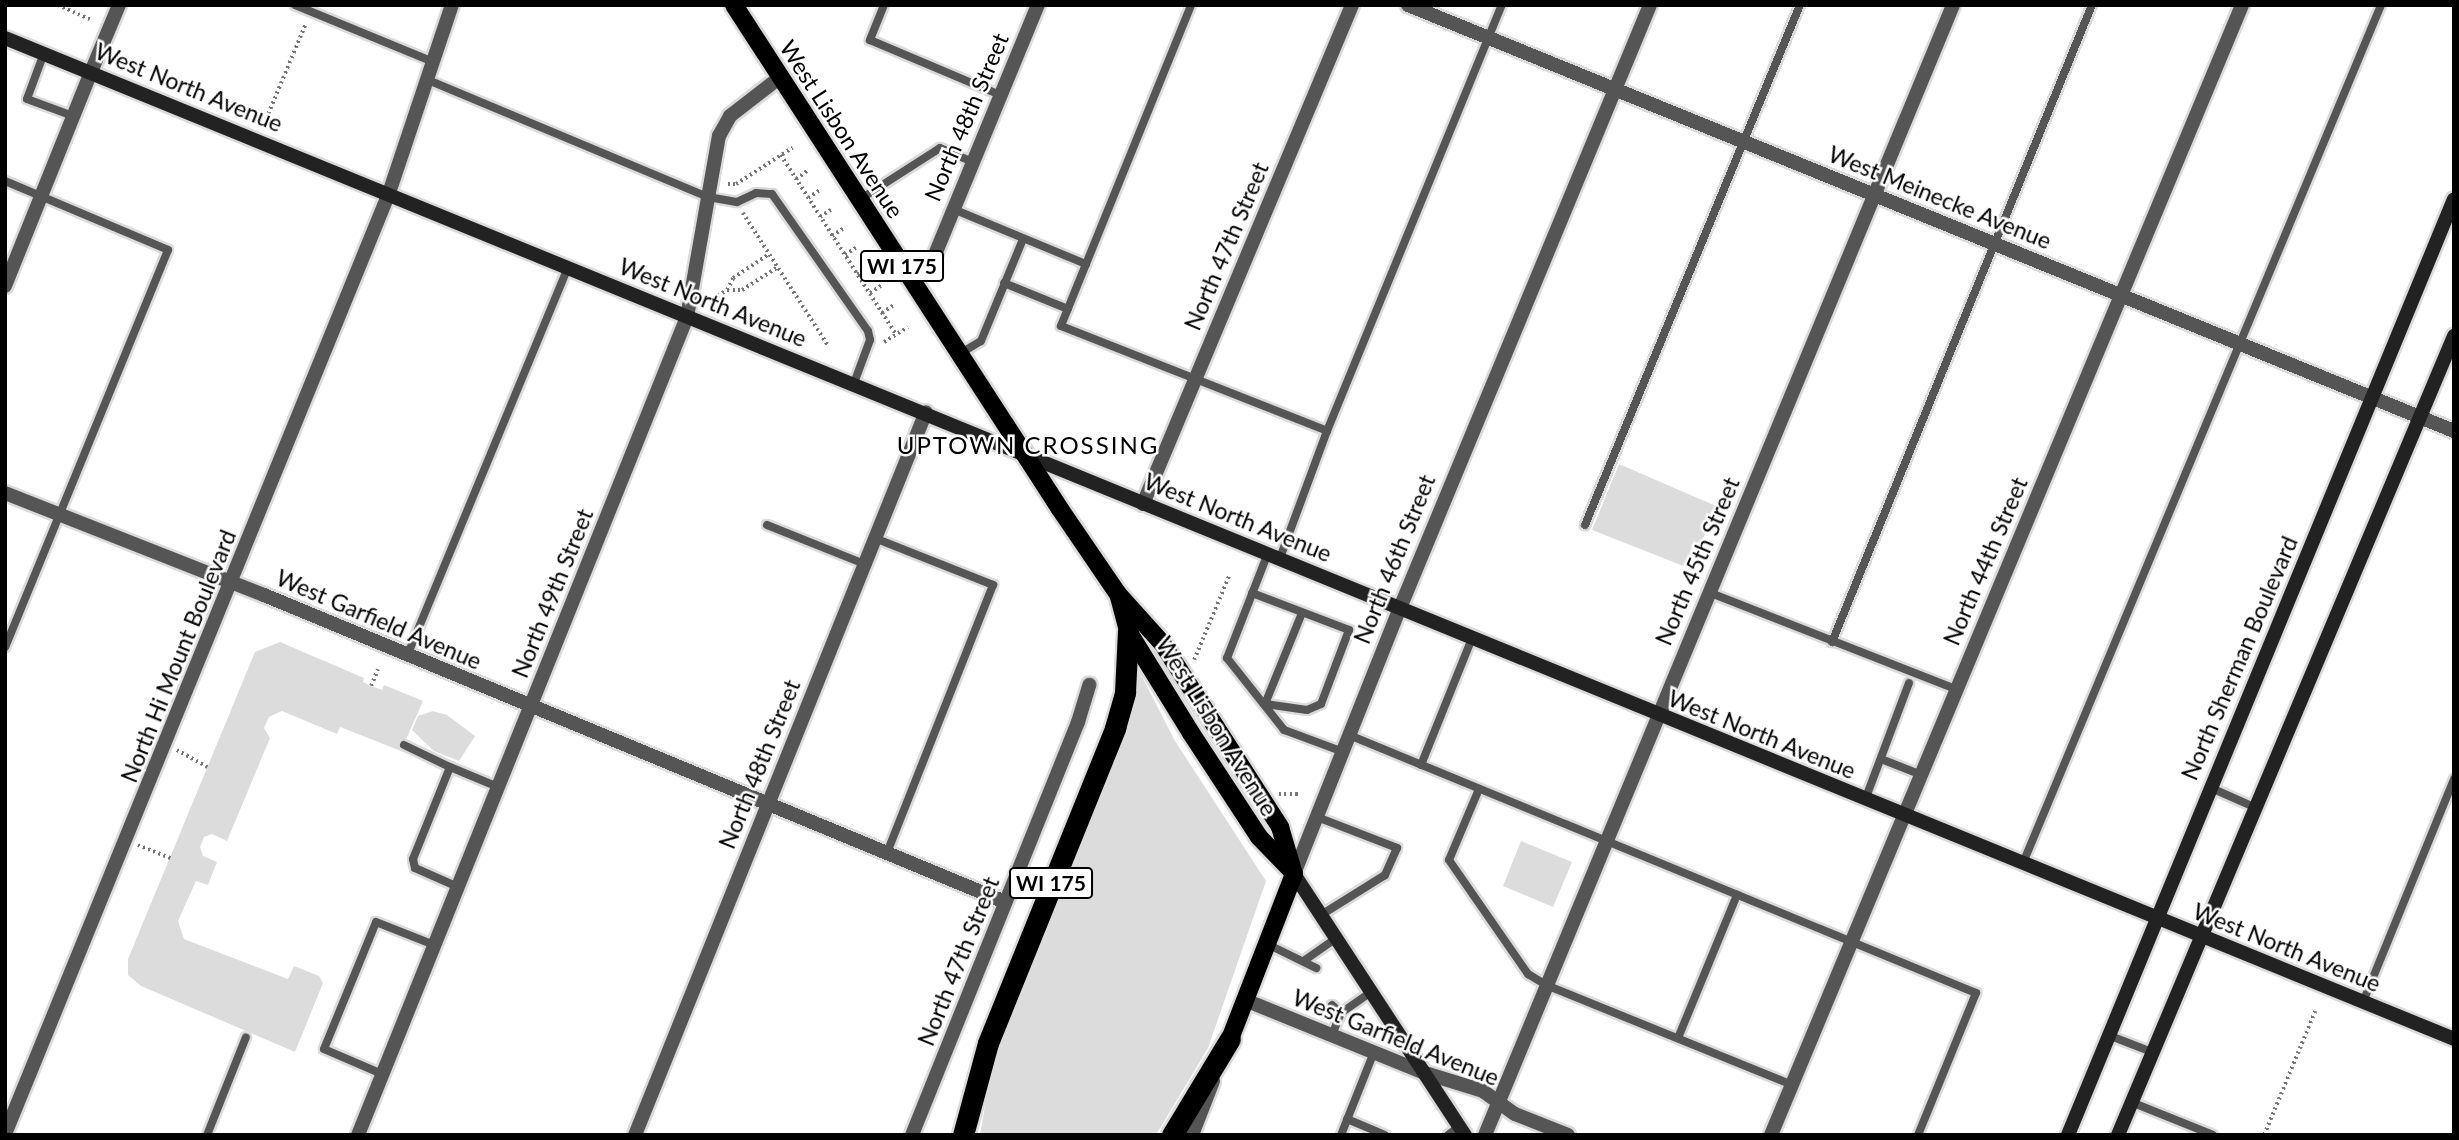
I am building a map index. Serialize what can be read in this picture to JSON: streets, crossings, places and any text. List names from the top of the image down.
{
  "streets": {
    "highway": ["WI 175"],
    "main road": [
      "West North Avenue",
      "West Lisbon Avenue",
      "North 46th Street",
      "North Sherman Boulevard"
    ],
    "street": [
      "North 48th Street",
      "West Meinecke Avenue",
      "North 47th Street",
      "North 45th Street",
      "North 44th Street",
      "North 49th Street",
      "West Garfield Avenue",
      "North Hi Mount Boulevard"
    ]
  },
  "crossings": [
    ["West North Avenue", "North 48th Street"],
    ["West North Avenue", "West Lisbon Avenue"],
    ["West North Avenue", "North 47th Street"],
    ["West North Avenue", "North 46th Street"],
    ["West North Avenue", "North 45th Street"],
    ["West North Avenue", "North 44th Street"],
    ["West North Avenue", "North 49th Street"],
    ["West North Avenue", "North Hi Mount Boulevard"],
    ["West North Avenue", "North Sherman Boulevard"],
    ["North 48th Street", "West Lisbon Avenue"],
    ["North 48th Street", "West Garfield Avenue"],
    ["West Lisbon Avenue", "WI 175"],
    ["West Lisbon Avenue", "North 46th Street"],
    ["West Lisbon Avenue", "North 49th Street"],
    ["West Lisbon Avenue", "West Garfield Avenue"],
    ["West Meinecke Avenue", "North 46th Street"],
    ["West Meinecke Avenue", "North 45th Street"],
    ["West Meinecke Avenue", "North 44th Street"],
    ["West Meinecke Avenue", "North Sherman Boulevard"],
    ["North 47th Street", "West Garfield Avenue"],
    ["North 46th Street", "West Garfield Avenue"],
    ["North 45th Street", "West Garfield Avenue"],
    ["North 49th Street", "West Garfield Avenue"],
    ["West Garfield Avenue", "North Hi Mount Boulevard"]
  ],
  "districts": ["UPTOWN CROSSING"]
}
